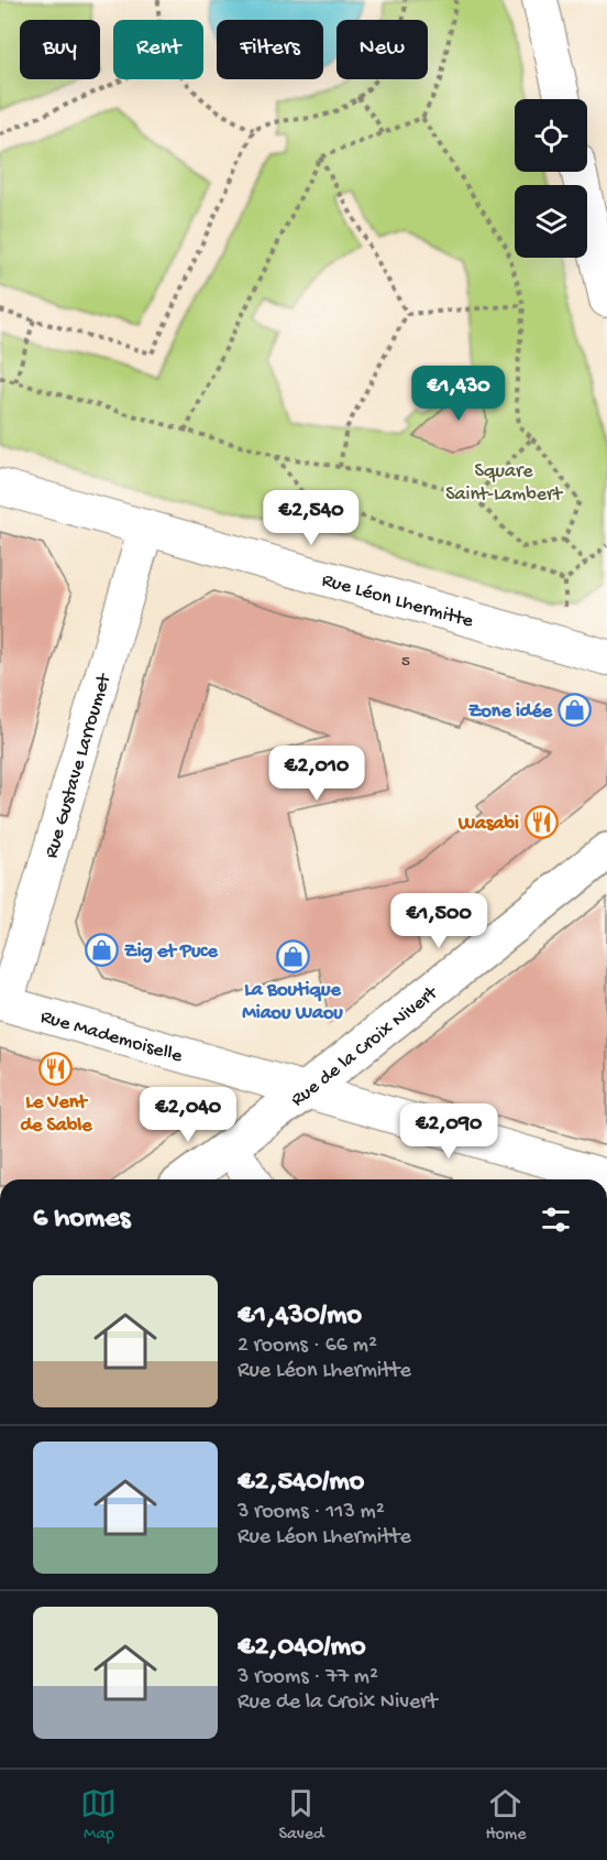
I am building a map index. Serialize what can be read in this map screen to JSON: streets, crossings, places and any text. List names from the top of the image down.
{
  "streets": {
    "street": [
      "Rue Léon Lhermitte",
      "Rue Gustave Larroumet",
      "Rue Mademoiselle",
      "Rue de la Croix Nivert"
    ]
  },
  "crossings": [
    ["Rue Léon Lhermitte", "Rue Gustave Larroumet"],
    ["Rue Gustave Larroumet", "Rue Mademoiselle"],
    ["Rue Mademoiselle", "Rue de la Croix Nivert"]
  ],
  "parks": ["Square Saint-Lambert"],
  "places": {
    "shop": ["Zone idée", "Zig et Puce", "La Boutique Miaou Waou"],
    "restaurant": ["Wasabi", "Le Vent de Sable"]
  },
  "house_numbers": ["5"],
  "page": {
    "chip": [
      "Buy",
      "Rent",
      "Filters",
      "New"
    ],
    "price": [
      "€1,430",
      "€2,540",
      "€2,010",
      "€1,500",
      "€2,040",
      "€2,090"
    ],
    "heading": "6 homes",
    "list": [
      {
        "name": "€1,430/mo",
        "note": "2 rooms · 66 m² · Rue Léon Lhermitte"
      },
      {
        "name": "€2,540/mo",
        "note": "3 rooms · 113 m² · Rue Léon Lhermitte"
      },
      {
        "name": "€2,040/mo",
        "note": "3 rooms · 77 m² · Rue de la Croix Nivert"
      }
    ],
    "tabs": ["Map", "Saved", "Home"]
  }
}
